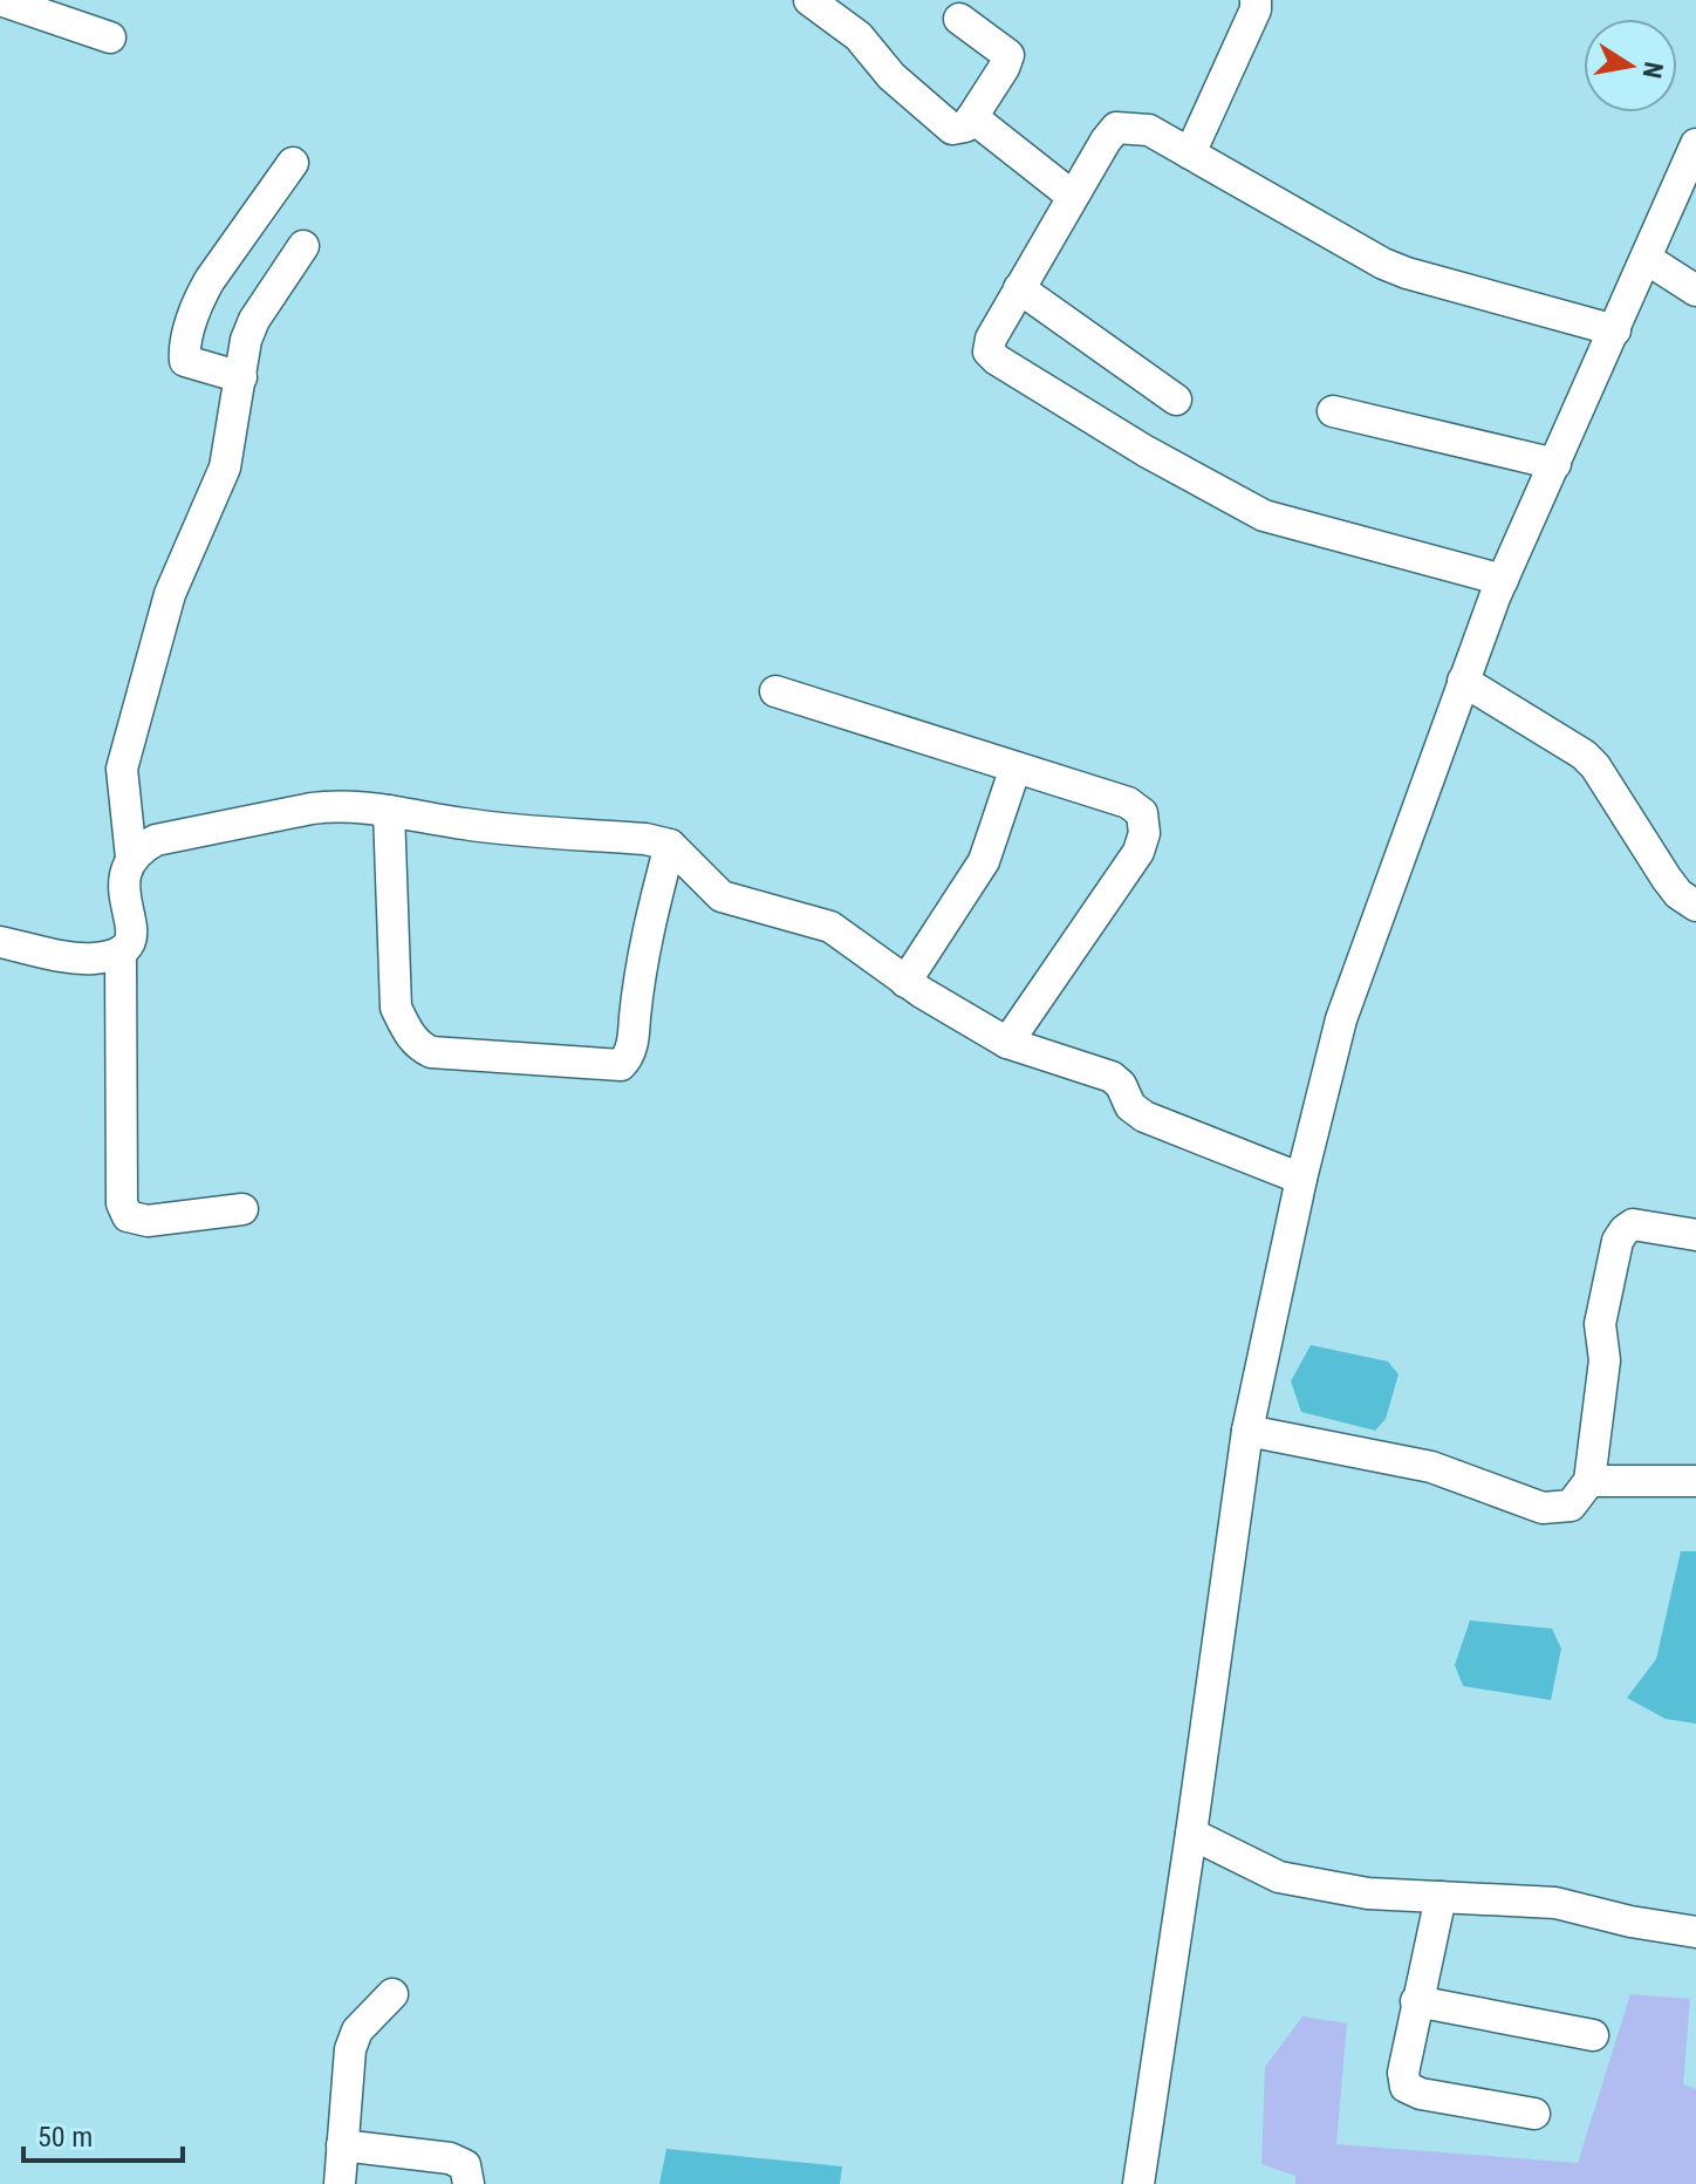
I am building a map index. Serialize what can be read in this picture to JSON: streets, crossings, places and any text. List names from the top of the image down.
{
  "scale_bar": "50 m",
  "north": "right"
}
